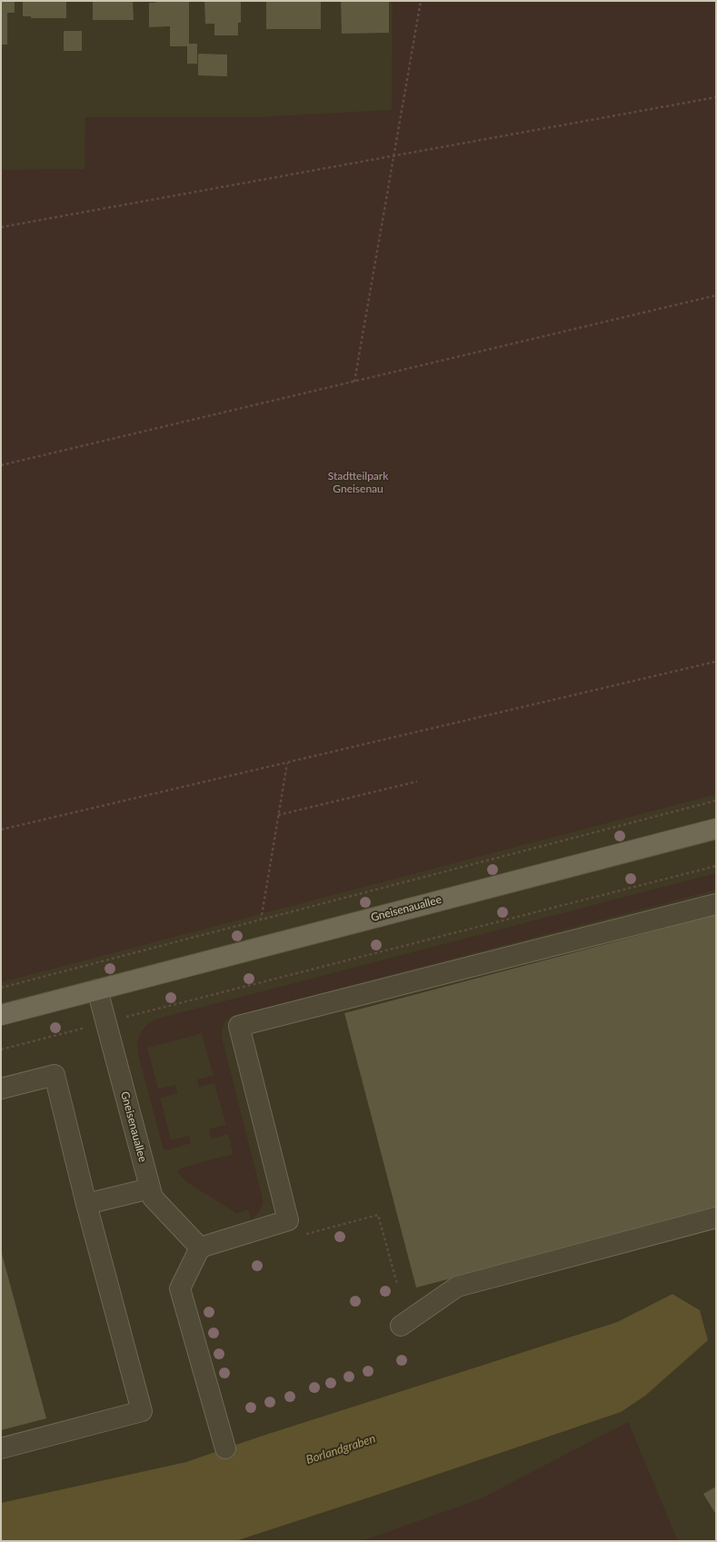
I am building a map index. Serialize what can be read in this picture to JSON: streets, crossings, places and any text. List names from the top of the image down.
{
  "streets": {
    "main road": ["Gneisenauallee"]
  },
  "water": ["Borlandgraben"],
  "parks": ["Stadtteilpark Gneisenau"]
}
